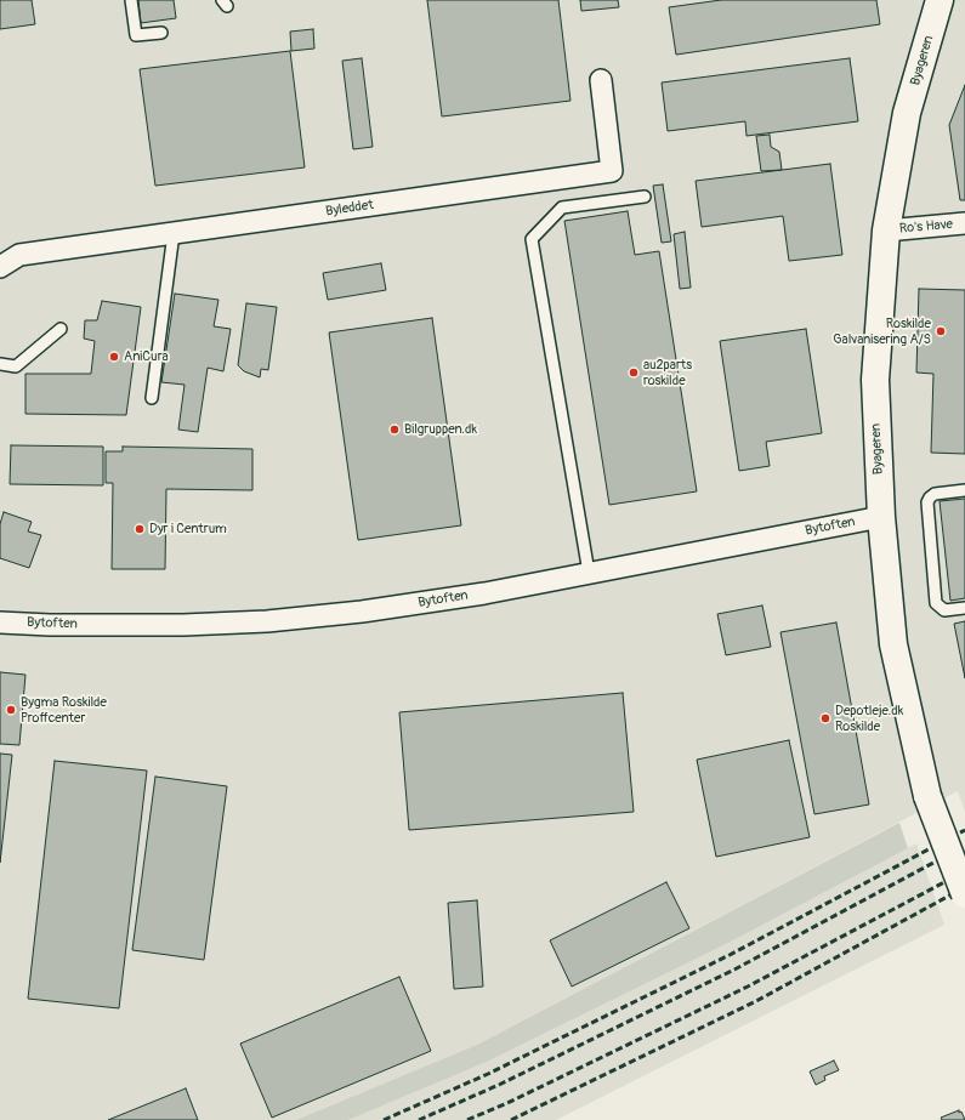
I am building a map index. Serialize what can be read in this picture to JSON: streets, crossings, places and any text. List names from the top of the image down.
{
  "streets": {
    "street": [
      "Byageren",
      "Byleddet",
      "Ro's Have",
      "Bytoften"
    ]
  },
  "crossings": [
    ["Byageren", "Ro's Have"],
    ["Byageren", "Bytoften"]
  ],
  "places": [
    "Roskilde Galvanisering A/S",
    "AniCura",
    "au2parts roskilde",
    "Bilgruppen.dk",
    "Dyr i Centrum",
    "Bygma Roskilde Proffcenter",
    "Depotleje.dk Roskilde"
  ]
}
